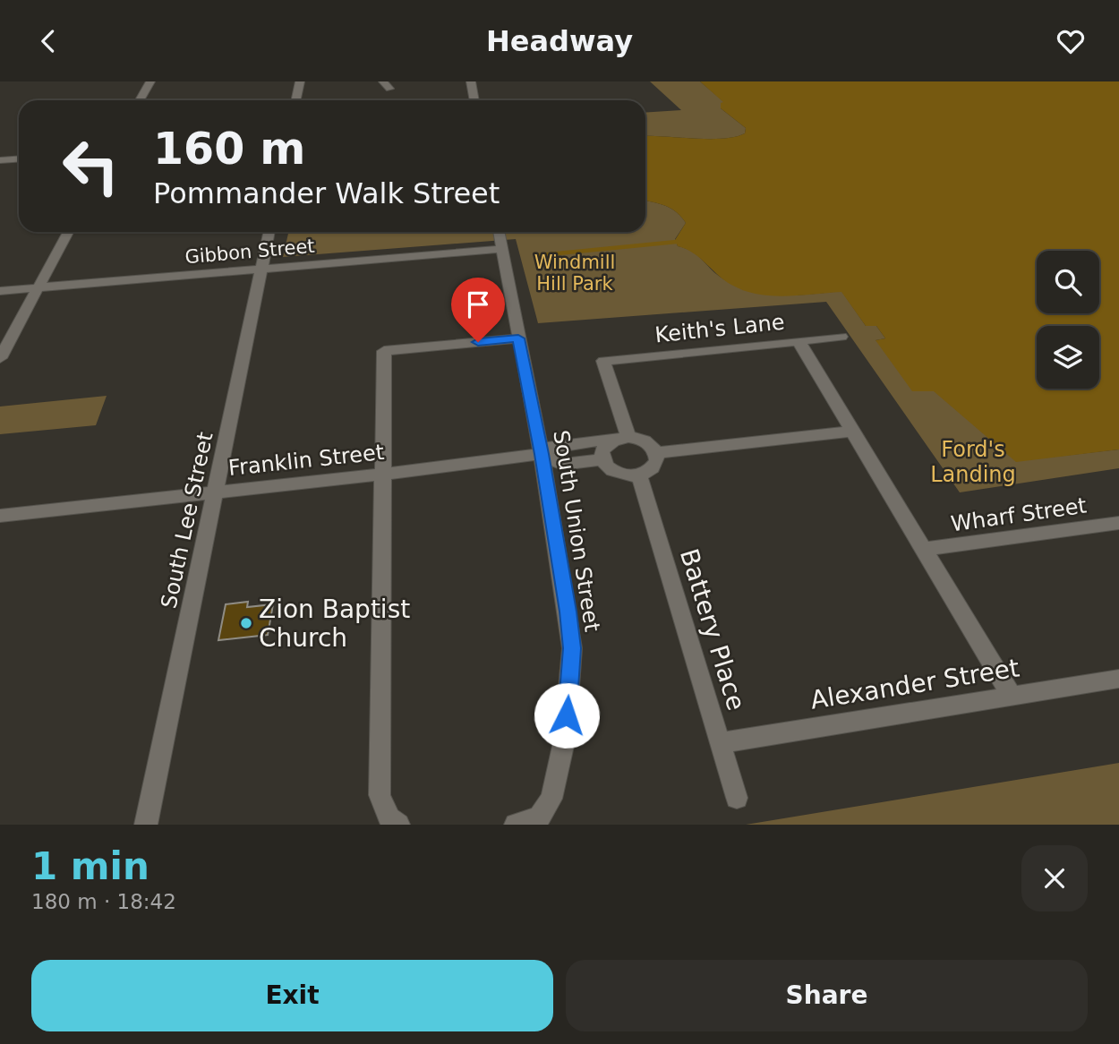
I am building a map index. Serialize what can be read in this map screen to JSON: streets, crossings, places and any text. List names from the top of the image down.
{
  "streets": {
    "street": [
      "Gibbon Street",
      "Keith's Lane",
      "Franklin Street",
      "Wharf Street",
      "South Lee Street",
      "South Union Street",
      "Battery Place",
      "Alexander Street"
    ]
  },
  "crossings": [
    ["Gibbon Street", "South Lee Street"],
    ["Gibbon Street", "South Union Street"],
    ["Keith's Lane", "Franklin Street"],
    ["Keith's Lane", "Battery Place"],
    ["Franklin Street", "South Lee Street"],
    ["Franklin Street", "South Union Street"],
    ["Franklin Street", "Battery Place"],
    ["Battery Place", "Alexander Street"]
  ],
  "parks": ["Windmill Hill Park", "Ford's Landing"],
  "places": ["Zion Baptist Church"],
  "page": {
    "header": "Headway",
    "turn": ["160 m", "Pommander Walk Street"],
    "heading": ["1 min", "180 m · 18:42"],
    "buttons": ["Exit", "Share"]
  }
}
